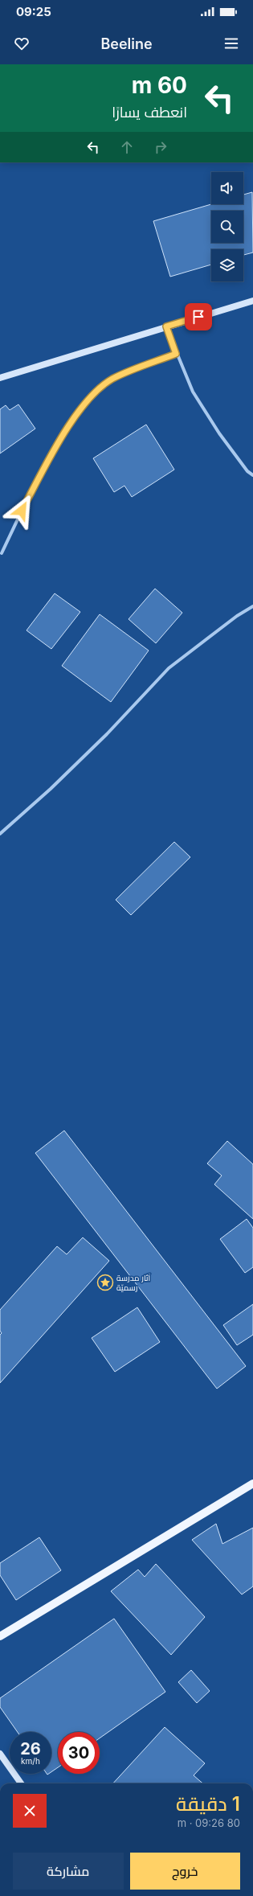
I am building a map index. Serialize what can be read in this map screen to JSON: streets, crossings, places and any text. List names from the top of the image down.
{
  "places": {
    "place": ["آثار مدرسة رسميّة"]
  },
  "page": {
    "status": "09:25",
    "header": "Beeline",
    "turn": ["60 m", "انعطف يسارًا"],
    "speed": "26 km/h",
    "limit": "30",
    "heading": ["1 دقيقة", "80 m · 09:26"],
    "buttons": ["خروج", "مشاركة"]
  }
}
